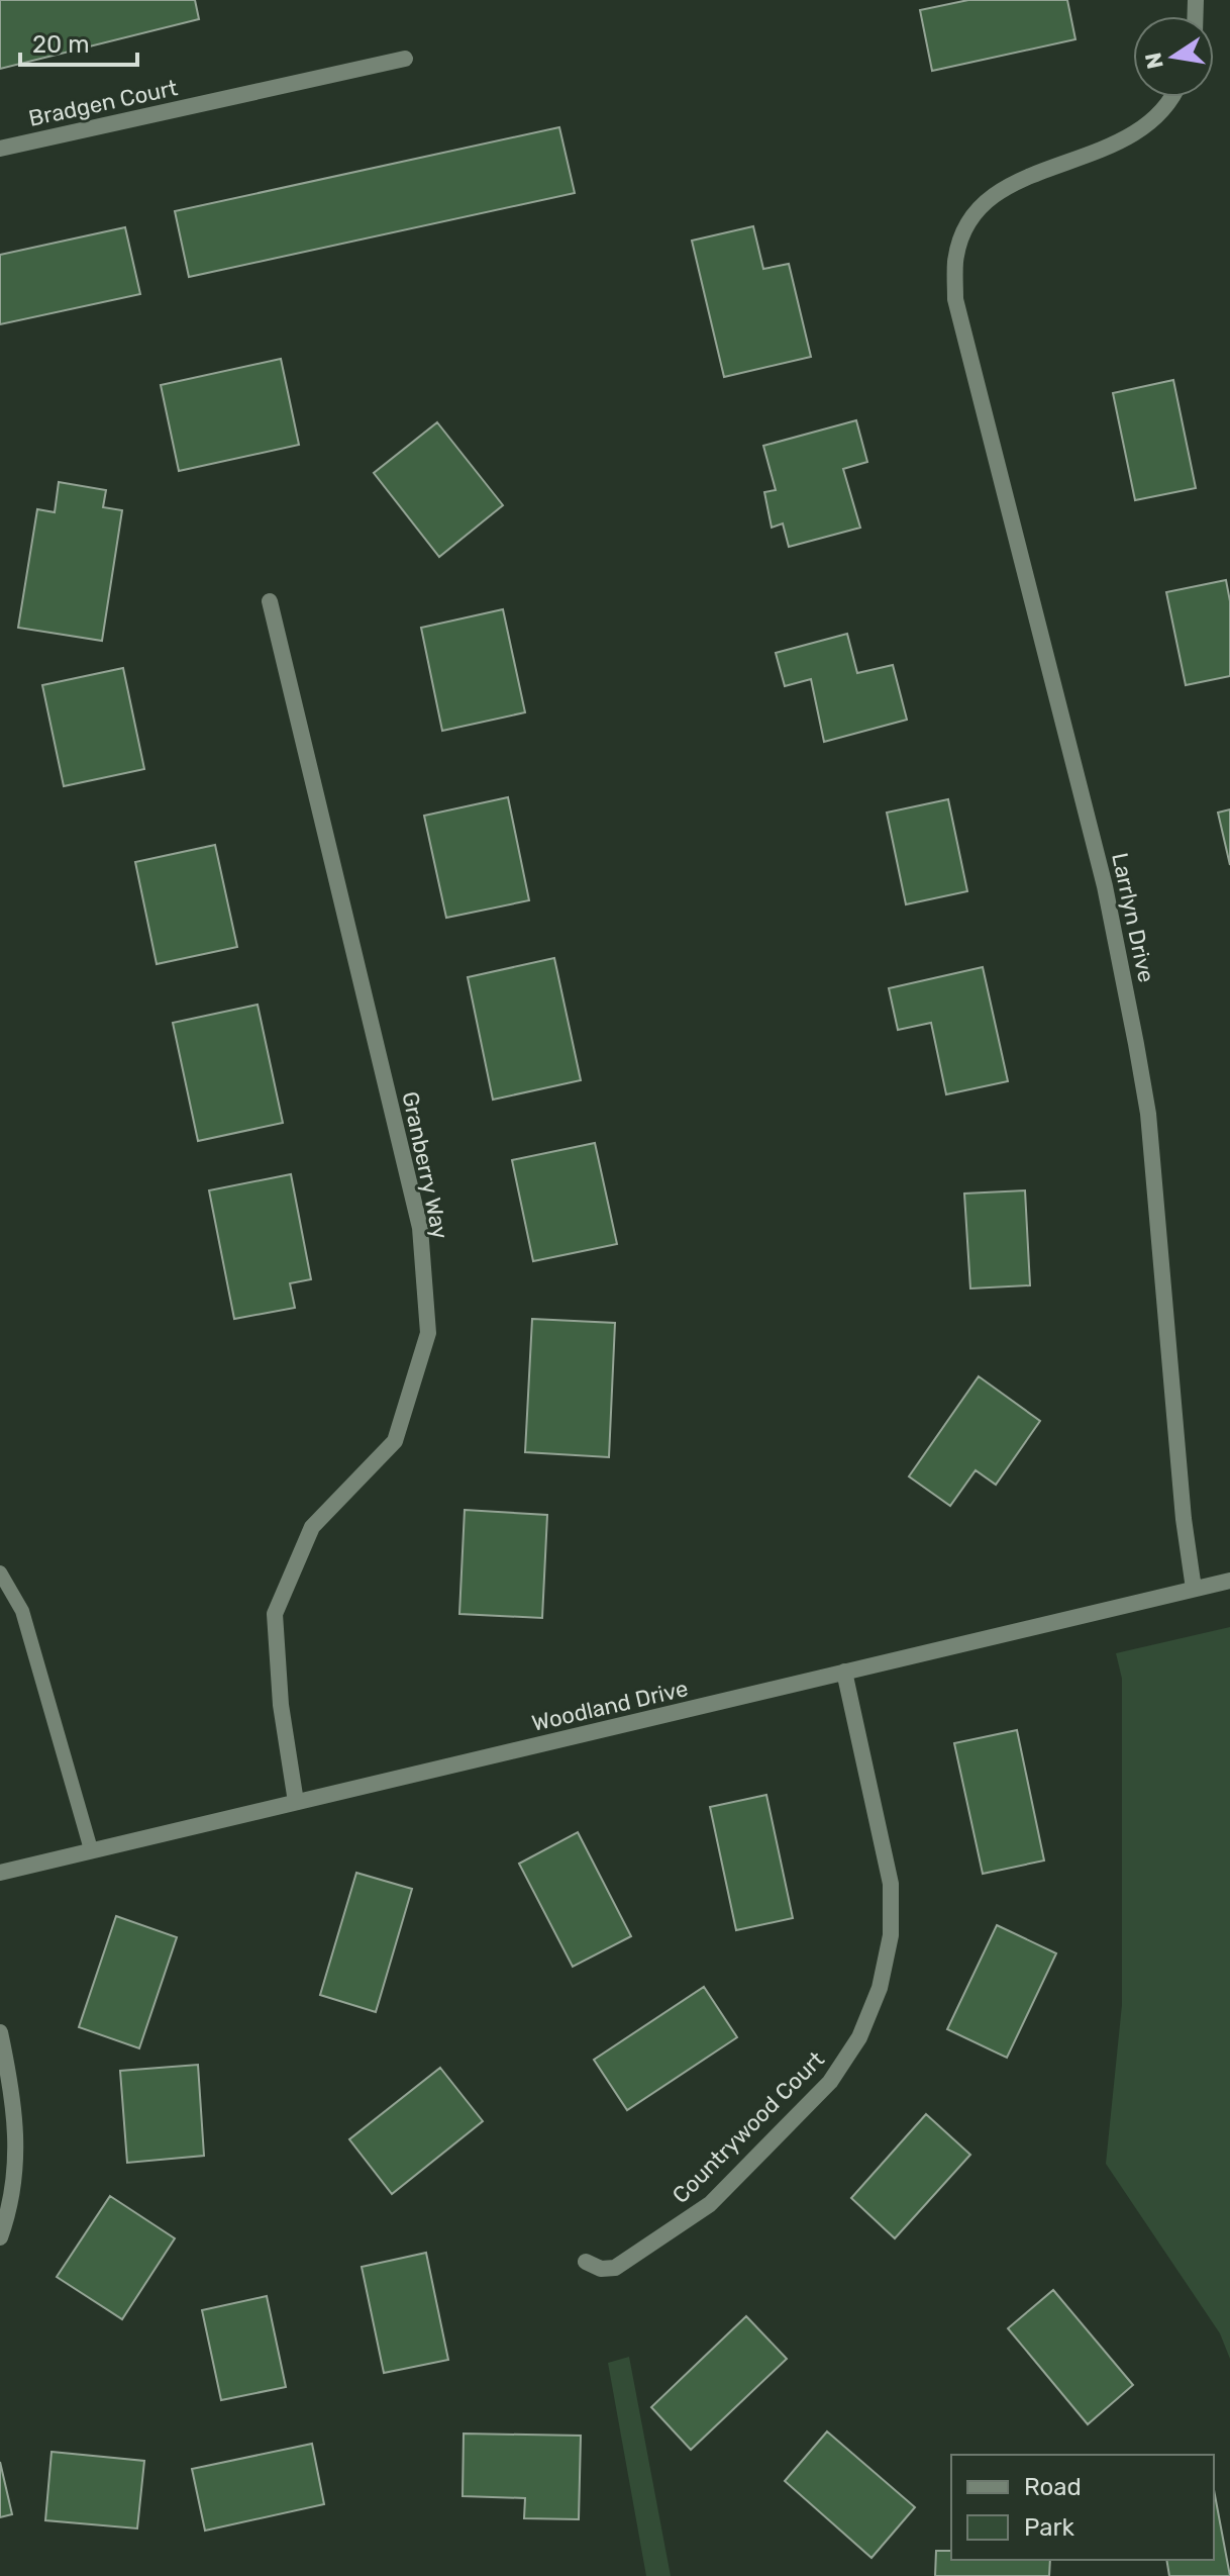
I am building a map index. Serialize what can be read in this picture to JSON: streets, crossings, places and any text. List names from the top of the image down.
{
  "streets": {
    "street": [
      "Bradgen Court",
      "Larrlyn Drive",
      "Granberry Way",
      "Woodland Drive",
      "Countrywood Court"
    ]
  },
  "crossings": [
    ["Larrlyn Drive", "Woodland Drive"],
    ["Granberry Way", "Woodland Drive"],
    ["Woodland Drive", "Countrywood Court"]
  ],
  "legend": ["Road", "Park"],
  "scale_bar": "20 m",
  "north": "left"
}
